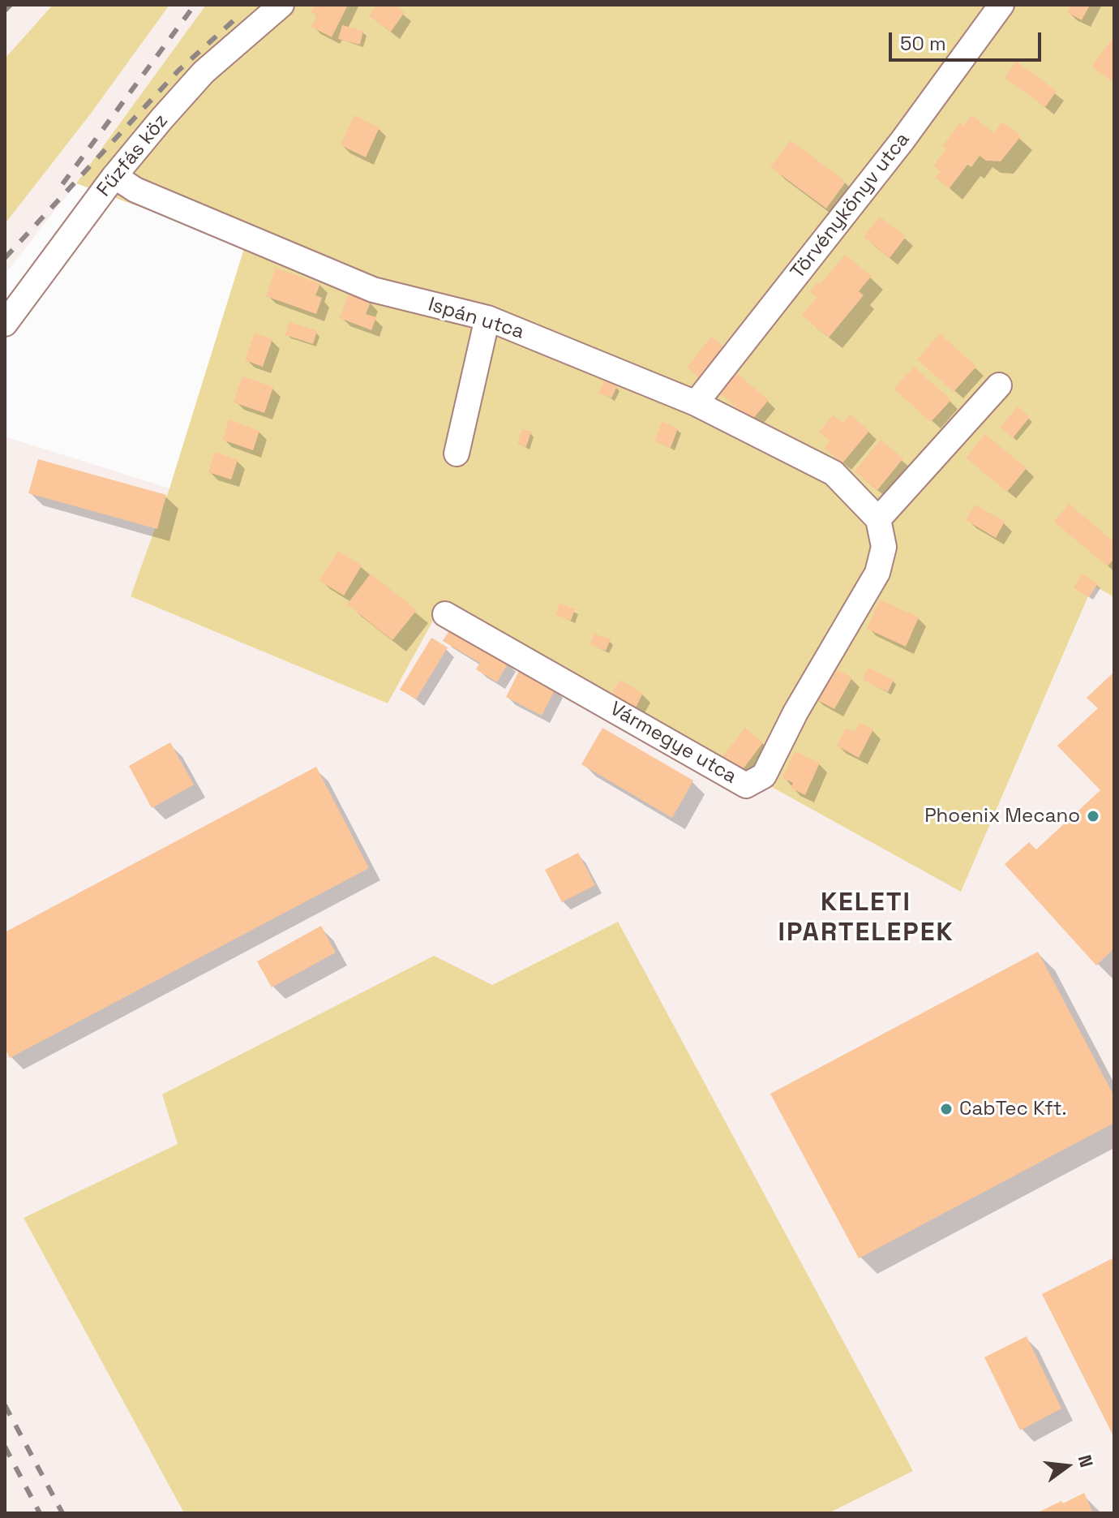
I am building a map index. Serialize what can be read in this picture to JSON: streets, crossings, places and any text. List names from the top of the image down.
{
  "streets": {
    "street": [
      "Fűzfás köz",
      "Törvénykönyv utca",
      "Ispán utca",
      "Vármegye utca"
    ]
  },
  "crossings": [
    ["Fűzfás köz", "Ispán utca"],
    ["Törvénykönyv utca", "Ispán utca"],
    ["Ispán utca", "Vármegye utca"]
  ],
  "districts": ["KELETI IPARTELEPEK"],
  "places": ["Phoenix Mecano", "CabTec Kft."],
  "scale_bar": "50 m",
  "north": "right"
}
